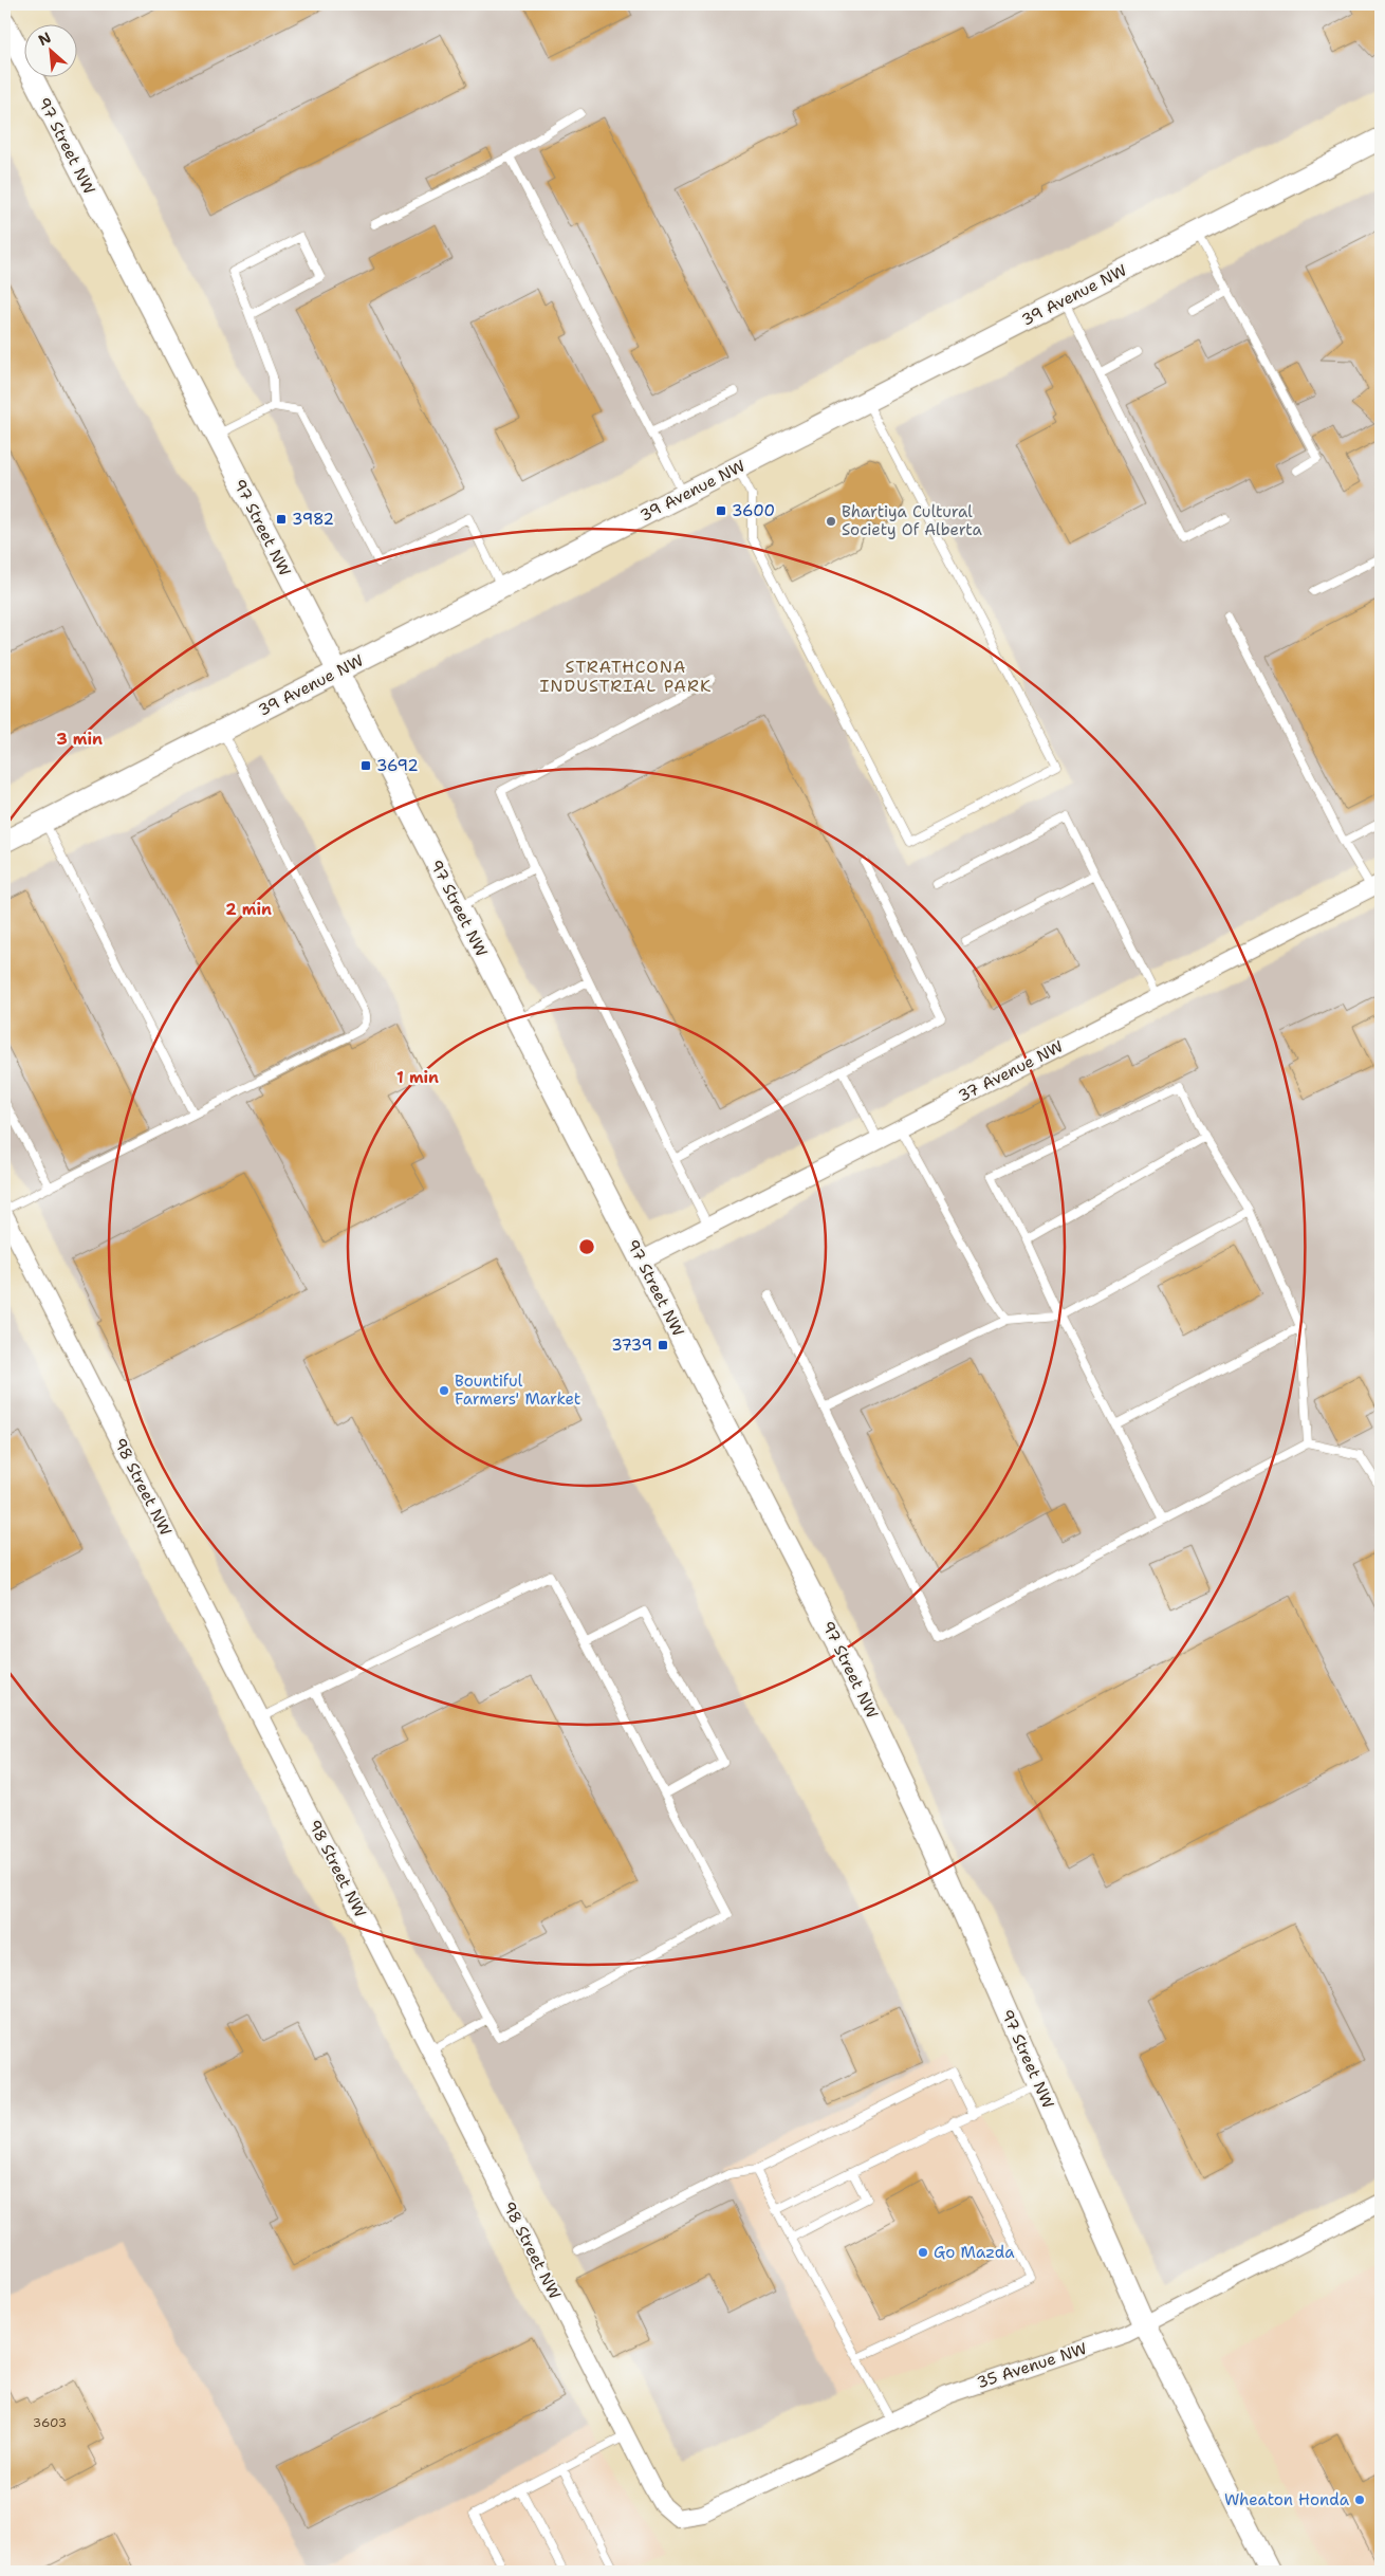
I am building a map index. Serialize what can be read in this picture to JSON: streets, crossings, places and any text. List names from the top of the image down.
{
  "streets": {
    "street": [
      "97 Street NW",
      "39 Avenue NW",
      "37 Avenue NW",
      "98 Street NW",
      "35 Avenue NW"
    ]
  },
  "crossings": [
    ["97 Street NW", "39 Avenue NW"],
    ["97 Street NW", "37 Avenue NW"],
    ["97 Street NW", "35 Avenue NW"],
    ["98 Street NW", "35 Avenue NW"]
  ],
  "districts": ["STRATHCONA INDUSTRIAL PARK"],
  "places": {
    "transit": [
      "3600",
      "3982",
      "3692",
      "3739"
    ],
    "other": [
      "Bhartiya Cultural Society Of Alberta",
      "Bountiful Farmers' Market",
      "Go Mazda",
      "Wheaton Honda"
    ]
  },
  "house_numbers": ["3603"],
  "north": "top left",
  "rings": ["3 min", "2 min", "1 min"]
}
